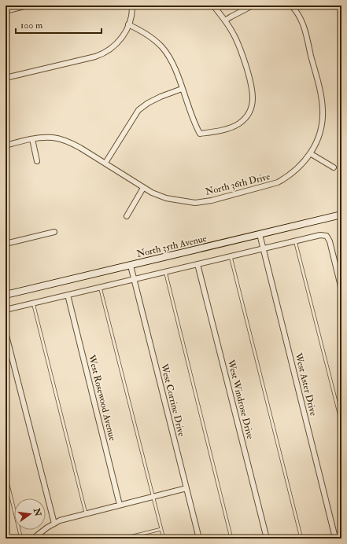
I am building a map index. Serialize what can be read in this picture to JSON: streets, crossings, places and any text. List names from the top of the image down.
{
  "streets": {
    "main road": ["North 35th Avenue"],
    "street": [
      "North 36th Drive",
      "West Aster Drive",
      "West Rosewood Avenue",
      "West Windrose Drive",
      "West Corrine Drive"
    ]
  },
  "crossings": [
    ["North 35th Avenue", "West Aster Drive"],
    ["North 35th Avenue", "West Corrine Drive"]
  ],
  "scale_bar": "100 m",
  "north": "right"
}
